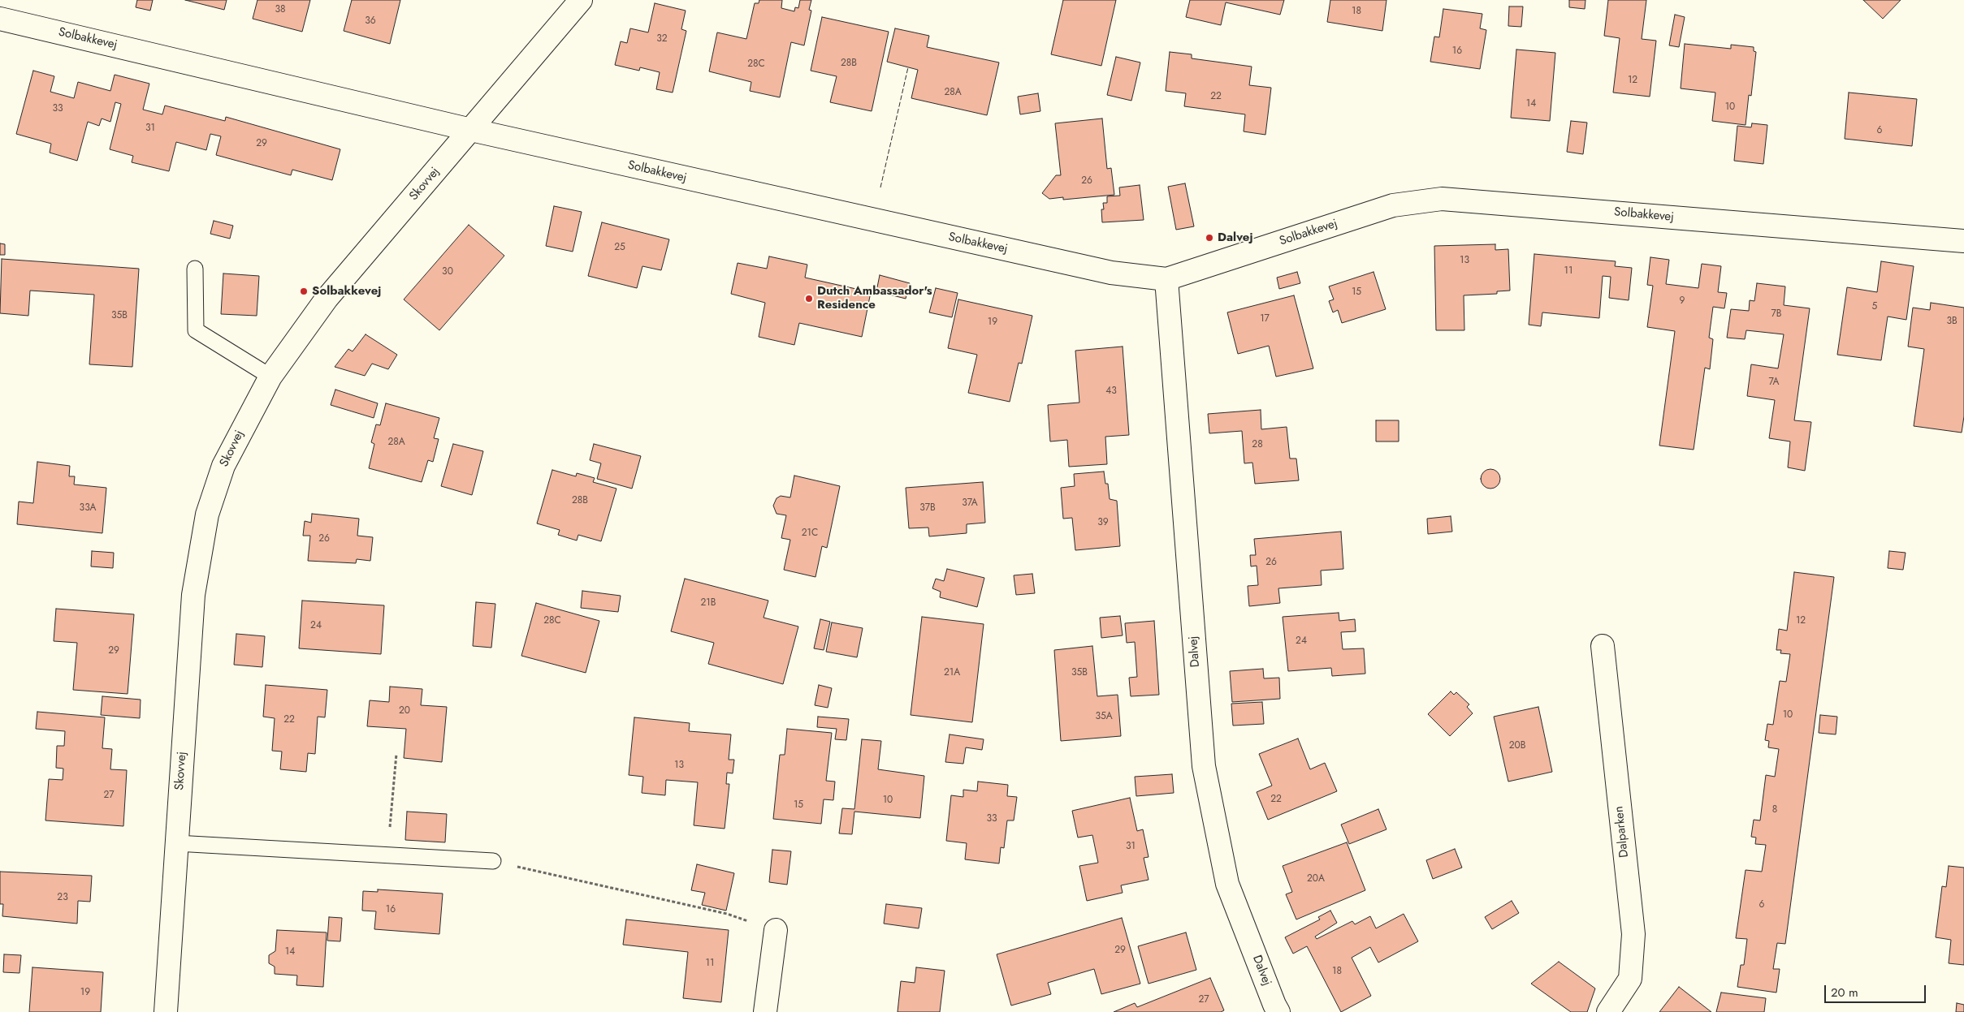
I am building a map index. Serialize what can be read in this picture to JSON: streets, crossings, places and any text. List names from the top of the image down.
{
  "streets": {
    "street": [
      "Solbakkevej",
      "Skovvej",
      "Dalvej",
      "Dalparken"
    ]
  },
  "crossings": [
    ["Solbakkevej", "Skovvej"],
    ["Solbakkevej", "Dalvej"]
  ],
  "places": ["Dalvej", "Solbakkevej", "Dutch Ambassador's Residence"],
  "house_numbers": [
    "38",
    "18",
    "36",
    "32",
    "16",
    "28B",
    "28C",
    "12",
    "28A",
    "22",
    "14",
    "10",
    "33",
    "31",
    "6",
    "29",
    "26",
    "25",
    "13",
    "11",
    "30",
    "15",
    "9",
    "5",
    "7B",
    "35B",
    "17",
    "3B",
    "19",
    "7A",
    "43",
    "28A",
    "28",
    "28B",
    "37A",
    "33A",
    "37B",
    "39",
    "21C",
    "26",
    "26",
    "21B",
    "28C",
    "12",
    "24",
    "24",
    "29",
    "21A",
    "35B",
    "20",
    "10",
    "35A",
    "22",
    "20B",
    "13",
    "27",
    "22",
    "10",
    "15",
    "8",
    "33",
    "31",
    "20A",
    "23",
    "6",
    "16",
    "29",
    "14",
    "11",
    "18",
    "19",
    "27"
  ],
  "scale_bar": "20 m"
}
